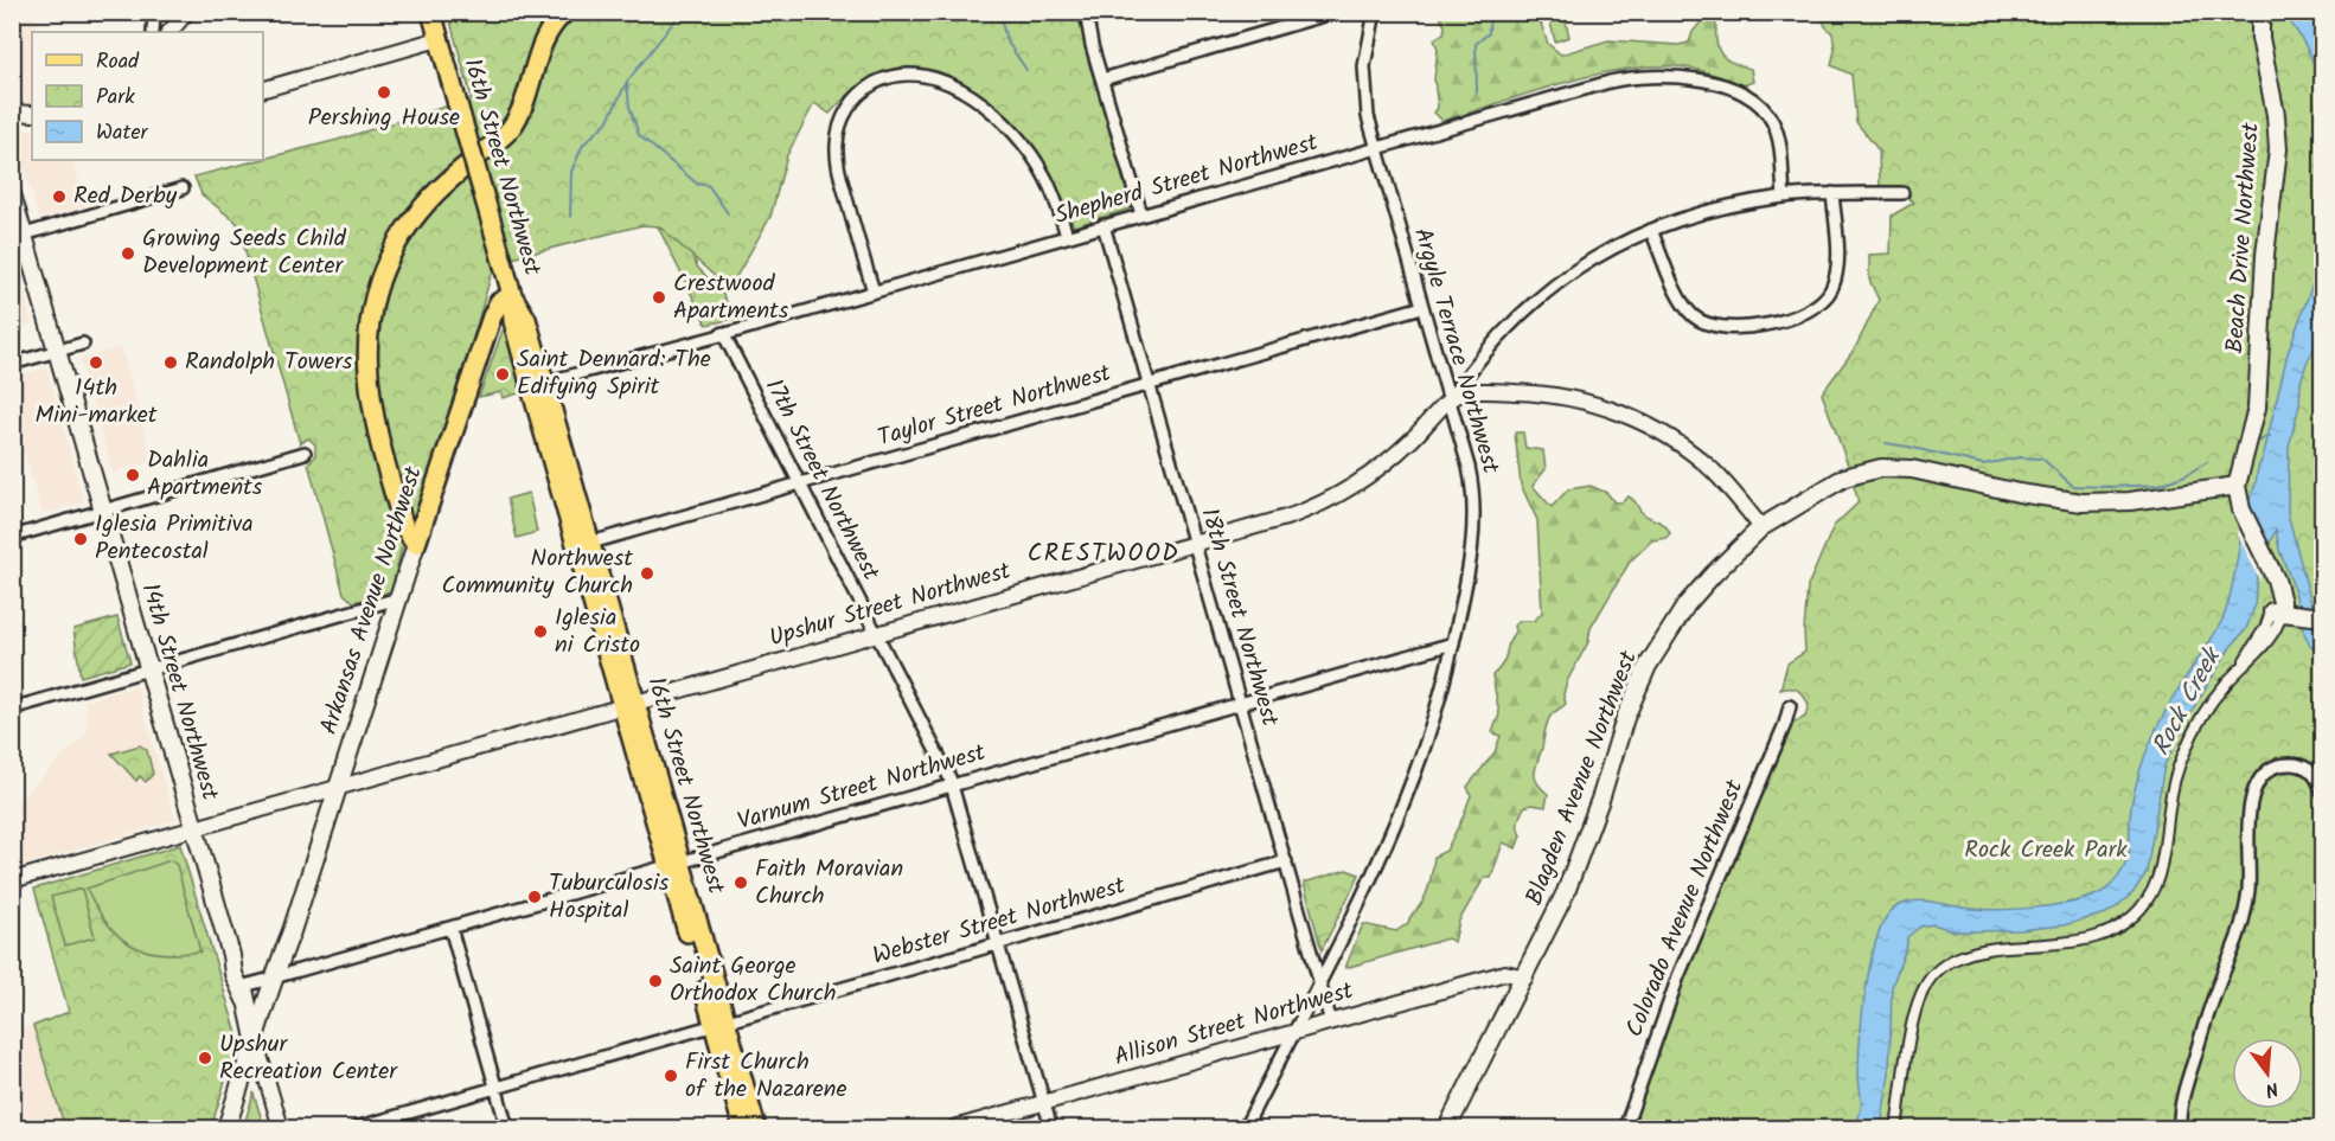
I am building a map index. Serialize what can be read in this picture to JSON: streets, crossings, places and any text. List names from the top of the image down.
{
  "streets": {
    "main road": [
      "16th Street Northwest",
      "Beach Drive Northwest",
      "Arkansas Avenue Northwest",
      "14th Street Northwest",
      "Blagden Avenue Northwest"
    ],
    "street": [
      "Shepherd Street Northwest",
      "Argyle Terrace Northwest",
      "Taylor Street Northwest",
      "17th Street Northwest",
      "Upshur Street Northwest",
      "18th Street Northwest",
      "Varnum Street Northwest",
      "Colorado Avenue Northwest",
      "Webster Street Northwest",
      "Allison Street Northwest"
    ]
  },
  "crossings": [
    ["16th Street Northwest", "Shepherd Street Northwest"],
    ["16th Street Northwest", "Taylor Street Northwest"],
    ["16th Street Northwest", "Arkansas Avenue Northwest"],
    ["16th Street Northwest", "Upshur Street Northwest"],
    ["16th Street Northwest", "Varnum Street Northwest"],
    ["16th Street Northwest", "Webster Street Northwest"],
    ["Shepherd Street Northwest", "Argyle Terrace Northwest"],
    ["Shepherd Street Northwest", "17th Street Northwest"],
    ["Shepherd Street Northwest", "Upshur Street Northwest"],
    ["Shepherd Street Northwest", "18th Street Northwest"],
    ["Beach Drive Northwest", "Blagden Avenue Northwest"],
    ["Argyle Terrace Northwest", "Taylor Street Northwest"],
    ["Argyle Terrace Northwest", "Upshur Street Northwest"],
    ["Argyle Terrace Northwest", "18th Street Northwest"],
    ["Argyle Terrace Northwest", "Varnum Street Northwest"],
    ["Argyle Terrace Northwest", "Allison Street Northwest"],
    ["Taylor Street Northwest", "17th Street Northwest"],
    ["Taylor Street Northwest", "18th Street Northwest"],
    ["17th Street Northwest", "Upshur Street Northwest"],
    ["17th Street Northwest", "Varnum Street Northwest"],
    ["17th Street Northwest", "Webster Street Northwest"],
    ["17th Street Northwest", "Allison Street Northwest"],
    ["Arkansas Avenue Northwest", "Upshur Street Northwest"],
    ["Arkansas Avenue Northwest", "14th Street Northwest"],
    ["Arkansas Avenue Northwest", "Varnum Street Northwest"],
    ["Upshur Street Northwest", "18th Street Northwest"],
    ["Upshur Street Northwest", "14th Street Northwest"],
    ["18th Street Northwest", "Varnum Street Northwest"],
    ["18th Street Northwest", "Webster Street Northwest"],
    ["18th Street Northwest", "Allison Street Northwest"],
    ["14th Street Northwest", "Varnum Street Northwest"],
    ["Blagden Avenue Northwest", "Allison Street Northwest"]
  ],
  "districts": ["CRESTWOOD"],
  "water": ["Rock Creek"],
  "parks": ["Rock Creek Park"],
  "places": [
    "Pershing House",
    "Red Derby",
    "Growing Seeds Child Development Center",
    "Crestwood Apartments",
    "14th Mini-market",
    "Randolph Towers",
    "Saint Dennard: The Edifying Spirit",
    "Dahlia Apartments",
    "Iglesia Primitiva Pentecostal",
    "Northwest Community Church",
    "Iglesia ni Cristo",
    "Faith Moravian Church",
    "Tuburculosis Hospital",
    "Saint George Orthodox Church",
    "Upshur Recreation Center",
    "First Church of the Nazarene"
  ],
  "legend": ["Road", "Park", "Water"],
  "north": "bottom"
}
